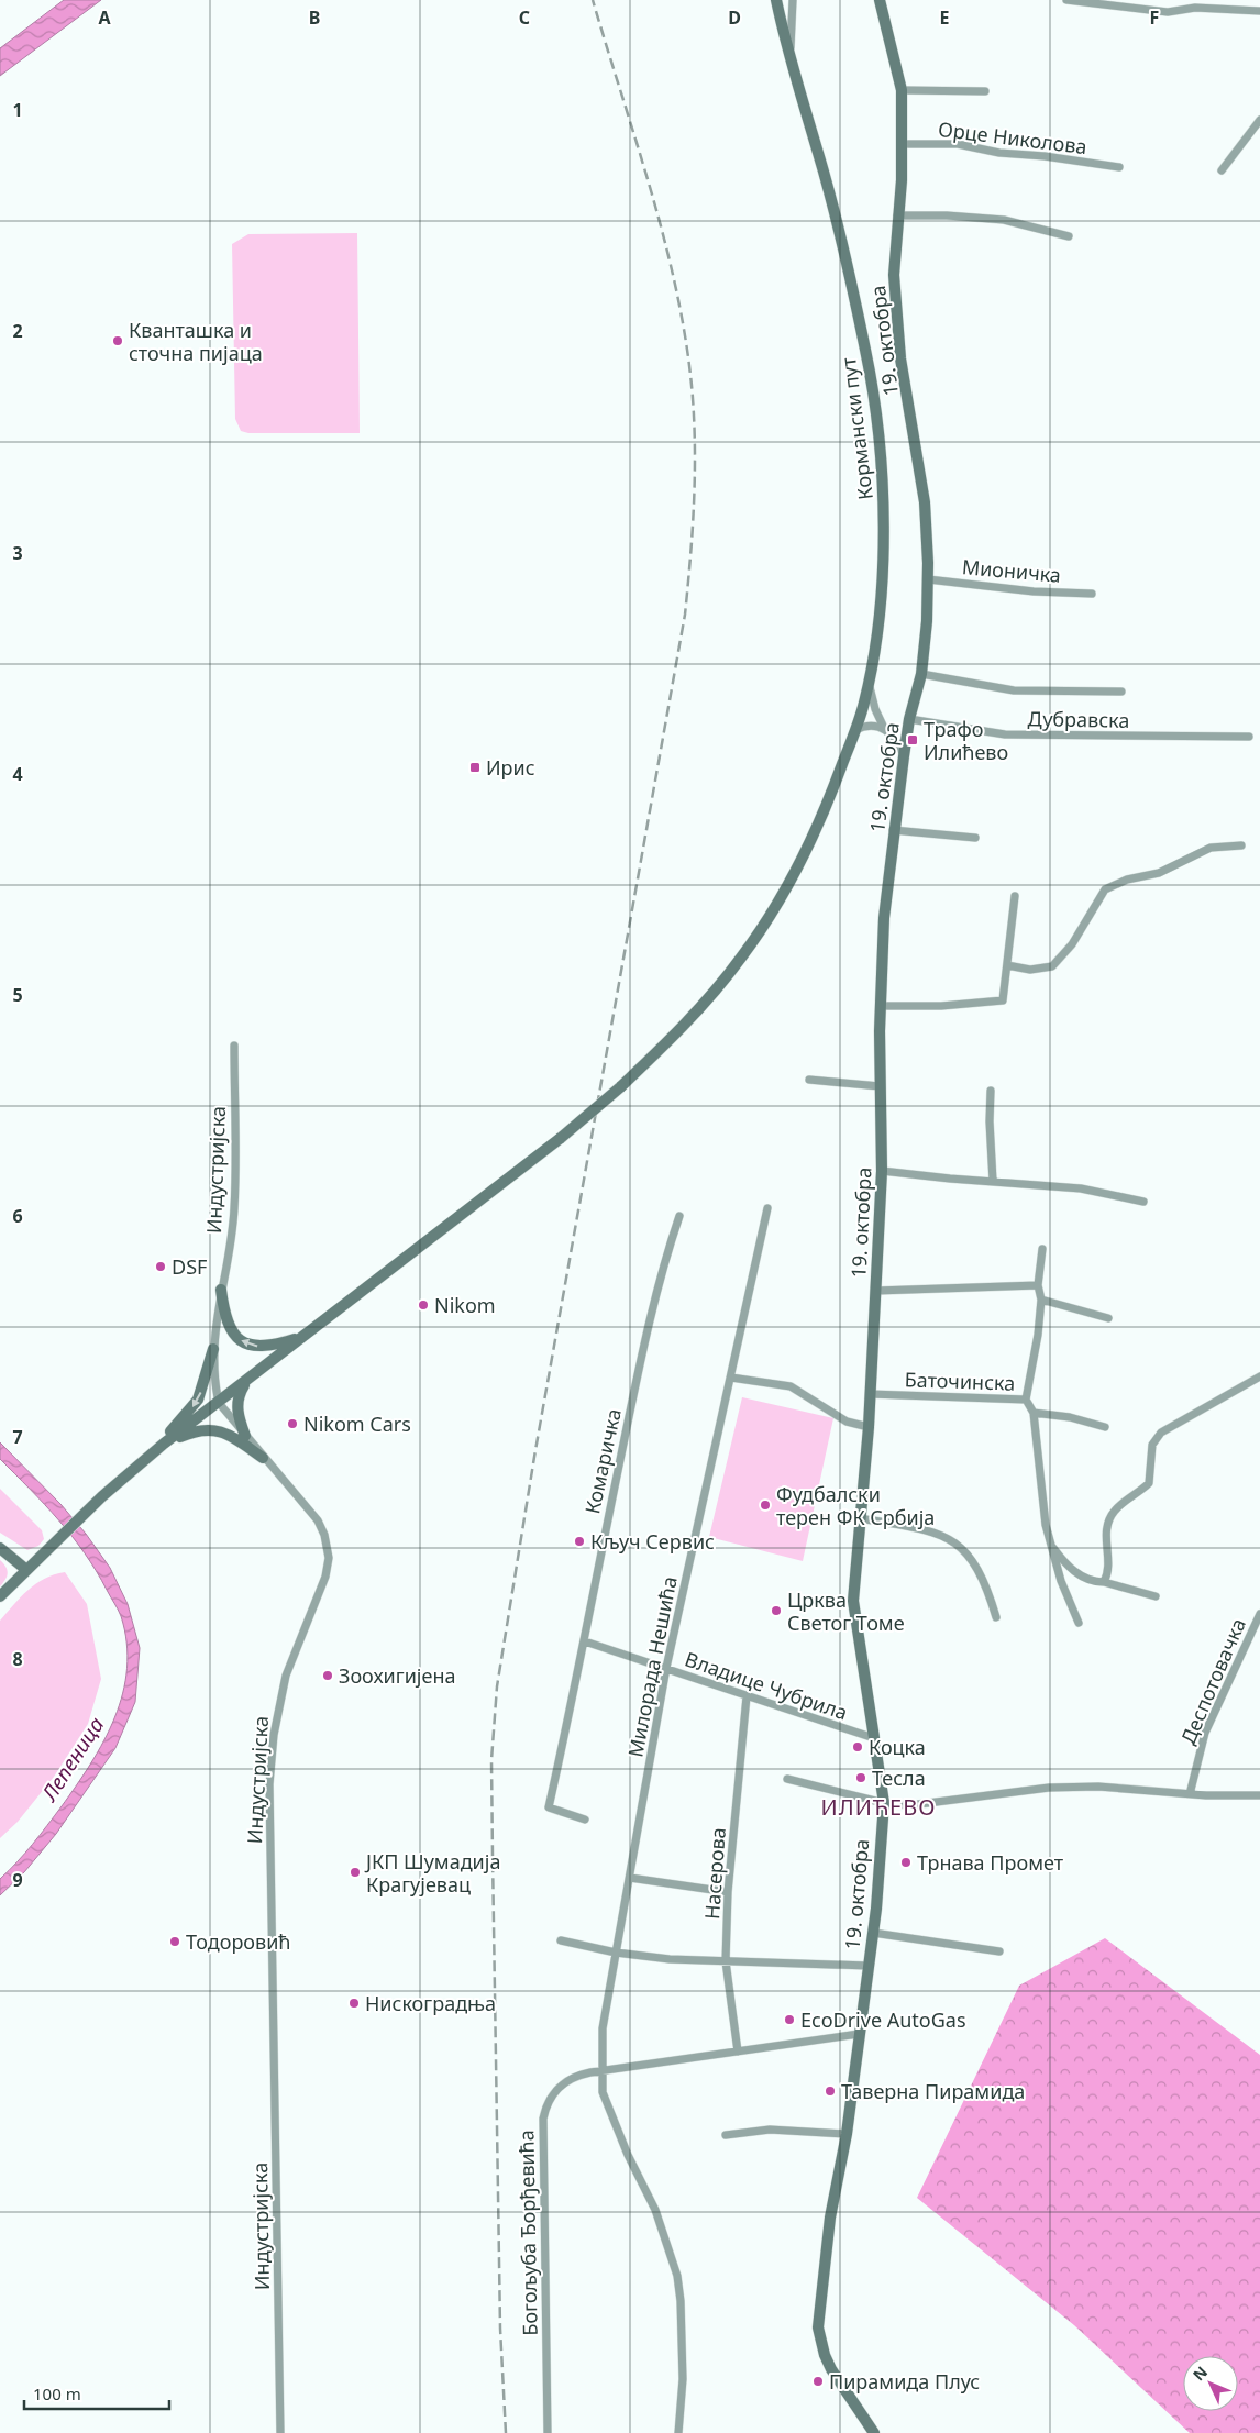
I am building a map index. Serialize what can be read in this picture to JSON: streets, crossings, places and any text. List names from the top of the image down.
{
  "streets": {
    "street": [
      "Орце Николова",
      "19. октобра",
      "Кормански пут",
      "Мионичка",
      "Дубравска",
      "Индустријска",
      "Баточинска",
      "Комаричка",
      "Милорада Нешића",
      "Деспотовачка",
      "Владице Чубрила",
      "Насерова",
      "Богољуба Ђорђевића"
    ]
  },
  "crossings": [
    ["Орце Николова", "19. октобра"],
    ["19. октобра", "Мионичка"],
    ["19. октобра", "Дубравска"],
    ["19. октобра", "Баточинска"],
    ["19. октобра", "Владице Чубрила"],
    ["19. октобра", "Богољуба Ђорђевића"],
    ["Кормански пут", "Индустријска"],
    ["Комаричка", "Владице Чубрила"],
    ["Милорада Нешића", "Владице Чубрила"],
    ["Милорада Нешића", "Богољуба Ђорђевића"],
    ["Владице Чубрила", "Насерова"],
    ["Насерова", "Богољуба Ђорђевића"]
  ],
  "districts": ["ИЛИЋЕВО"],
  "water": ["Лепеница"],
  "places": {
    "other": [
      "Кванташка и сточна пијаца",
      "DSF",
      "Nikom",
      "Nikom Cars",
      "Фудбалски терен ФК Србија",
      "Кључ Сервис",
      "Црква Светог Томе",
      "Зоохигијена",
      "Коцка",
      "Тесла",
      "Трнава Промет",
      "ЈКП Шумадија Крагујевац",
      "Тодоровић",
      "Нискоградња",
      "EcoDrive AutoGas",
      "Таверна Пирамида",
      "Пирамида Плус"
    ],
    "transit": ["Трафо Илићево", "Ирис"]
  },
  "scale_bar": "100 m",
  "north": "top left",
  "grid": {
    "columns": [
      "A",
      "B",
      "C",
      "D",
      "E",
      "F"
    ],
    "rows": [
      "1",
      "2",
      "3",
      "4",
      "5",
      "6",
      "7",
      "8",
      "9"
    ]
  }
}
